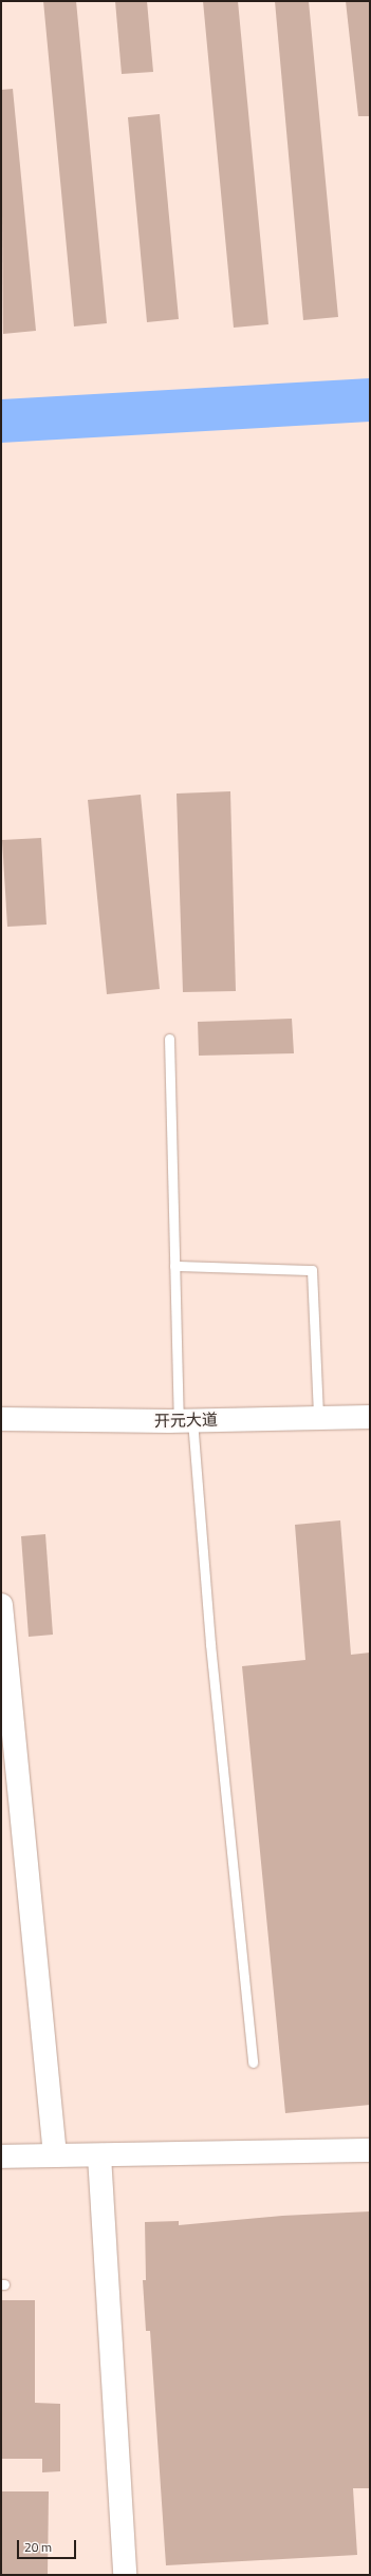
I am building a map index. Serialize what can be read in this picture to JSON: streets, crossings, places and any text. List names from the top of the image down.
{
  "streets": {
    "street": ["开元大道"]
  },
  "scale_bar": "20 m"
}
